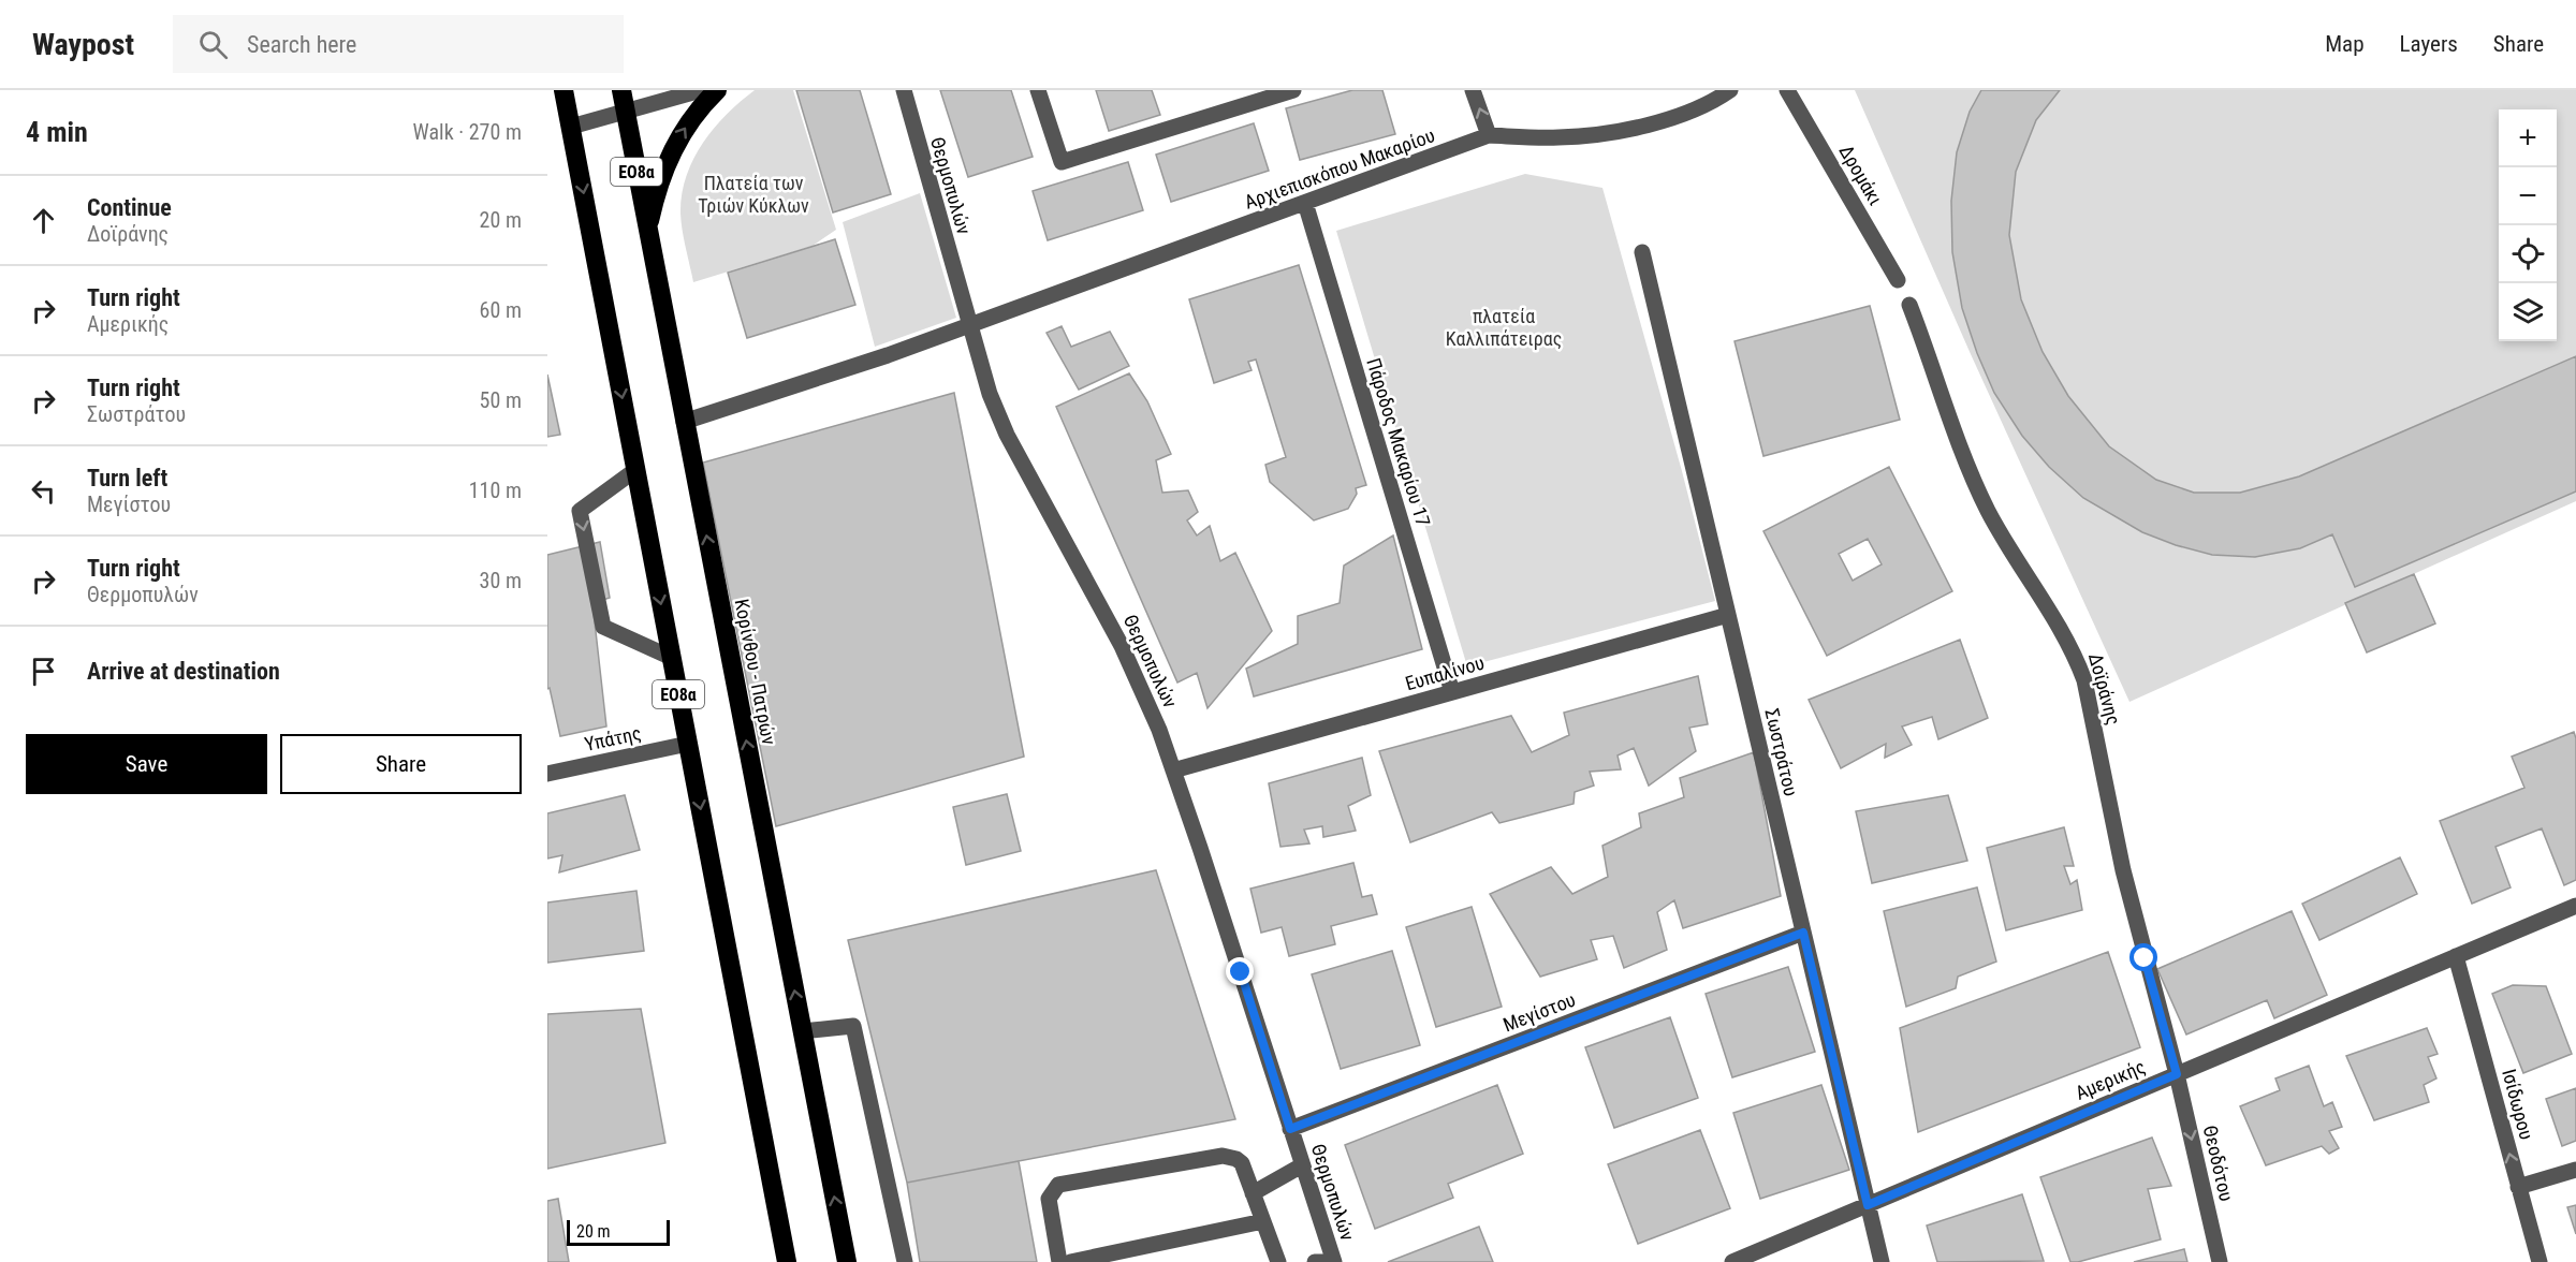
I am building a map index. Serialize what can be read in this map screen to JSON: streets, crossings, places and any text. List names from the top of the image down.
{
  "streets": {
    "highway": ["ΕΟ8α", "Κορίνθου - Πατρών"],
    "street": [
      "Αρχιεπισκόπου Μακαρίου",
      "Δρομάκι",
      "Θερμοπυλών",
      "Πάροδος Μακαρίου 17",
      "Ευπαλίνου",
      "Δοϊράνης",
      "Υπάτης",
      "Σωστράτου",
      "Μεγίστου",
      "Αμερικής",
      "Ισίδωρου",
      "Θεοδότου"
    ]
  },
  "crossings": [
    ["Αρχιεπισκόπου Μακαρίου", "Θερμοπυλών"],
    ["Αρχιεπισκόπου Μακαρίου", "Πάροδος Μακαρίου 17"],
    ["Αρχιεπισκόπου Μακαρίου", "Κορίνθου - Πατρών"],
    ["ΕΟ8α", "Υπάτης"],
    ["Θερμοπυλών", "Ευπαλίνου"],
    ["Θερμοπυλών", "Μεγίστου"],
    ["Πάροδος Μακαρίου 17", "Ευπαλίνου"],
    ["Ευπαλίνου", "Σωστράτου"],
    ["Δοϊράνης", "Αμερικής"],
    ["Δοϊράνης", "Θεοδότου"],
    ["Σωστράτου", "Μεγίστου"],
    ["Σωστράτου", "Αμερικής"],
    ["Αμερικής", "Ισίδωρου"],
    ["Αμερικής", "Θεοδότου"]
  ],
  "one_way": ["Ισίδωρου", "Θεοδότου"],
  "parks": ["Πλατεία των Τριών Κύκλων", "πλατεία Καλλιπάτειρας"],
  "scale_bar": "20 m",
  "page": {
    "header": "Waypost",
    "search": "Search here",
    "nav": ["Map", "Layers", "Share"],
    "heading": ["4 min", "Walk · 270 m"],
    "map_buttons": ["+", "−"],
    "list": [
      ["Continue", "Δοϊράνης", "20 m"],
      ["Turn right", "Αμερικής", "60 m"],
      ["Turn right", "Σωστράτου", "50 m"],
      ["Turn left", "Μεγίστου", "110 m"],
      ["Turn right", "Θερμοπυλών", "30 m"],
      "Arrive at destination"
    ],
    "buttons": ["Save", "Share"],
    "scale": "20 m"
  }
}
